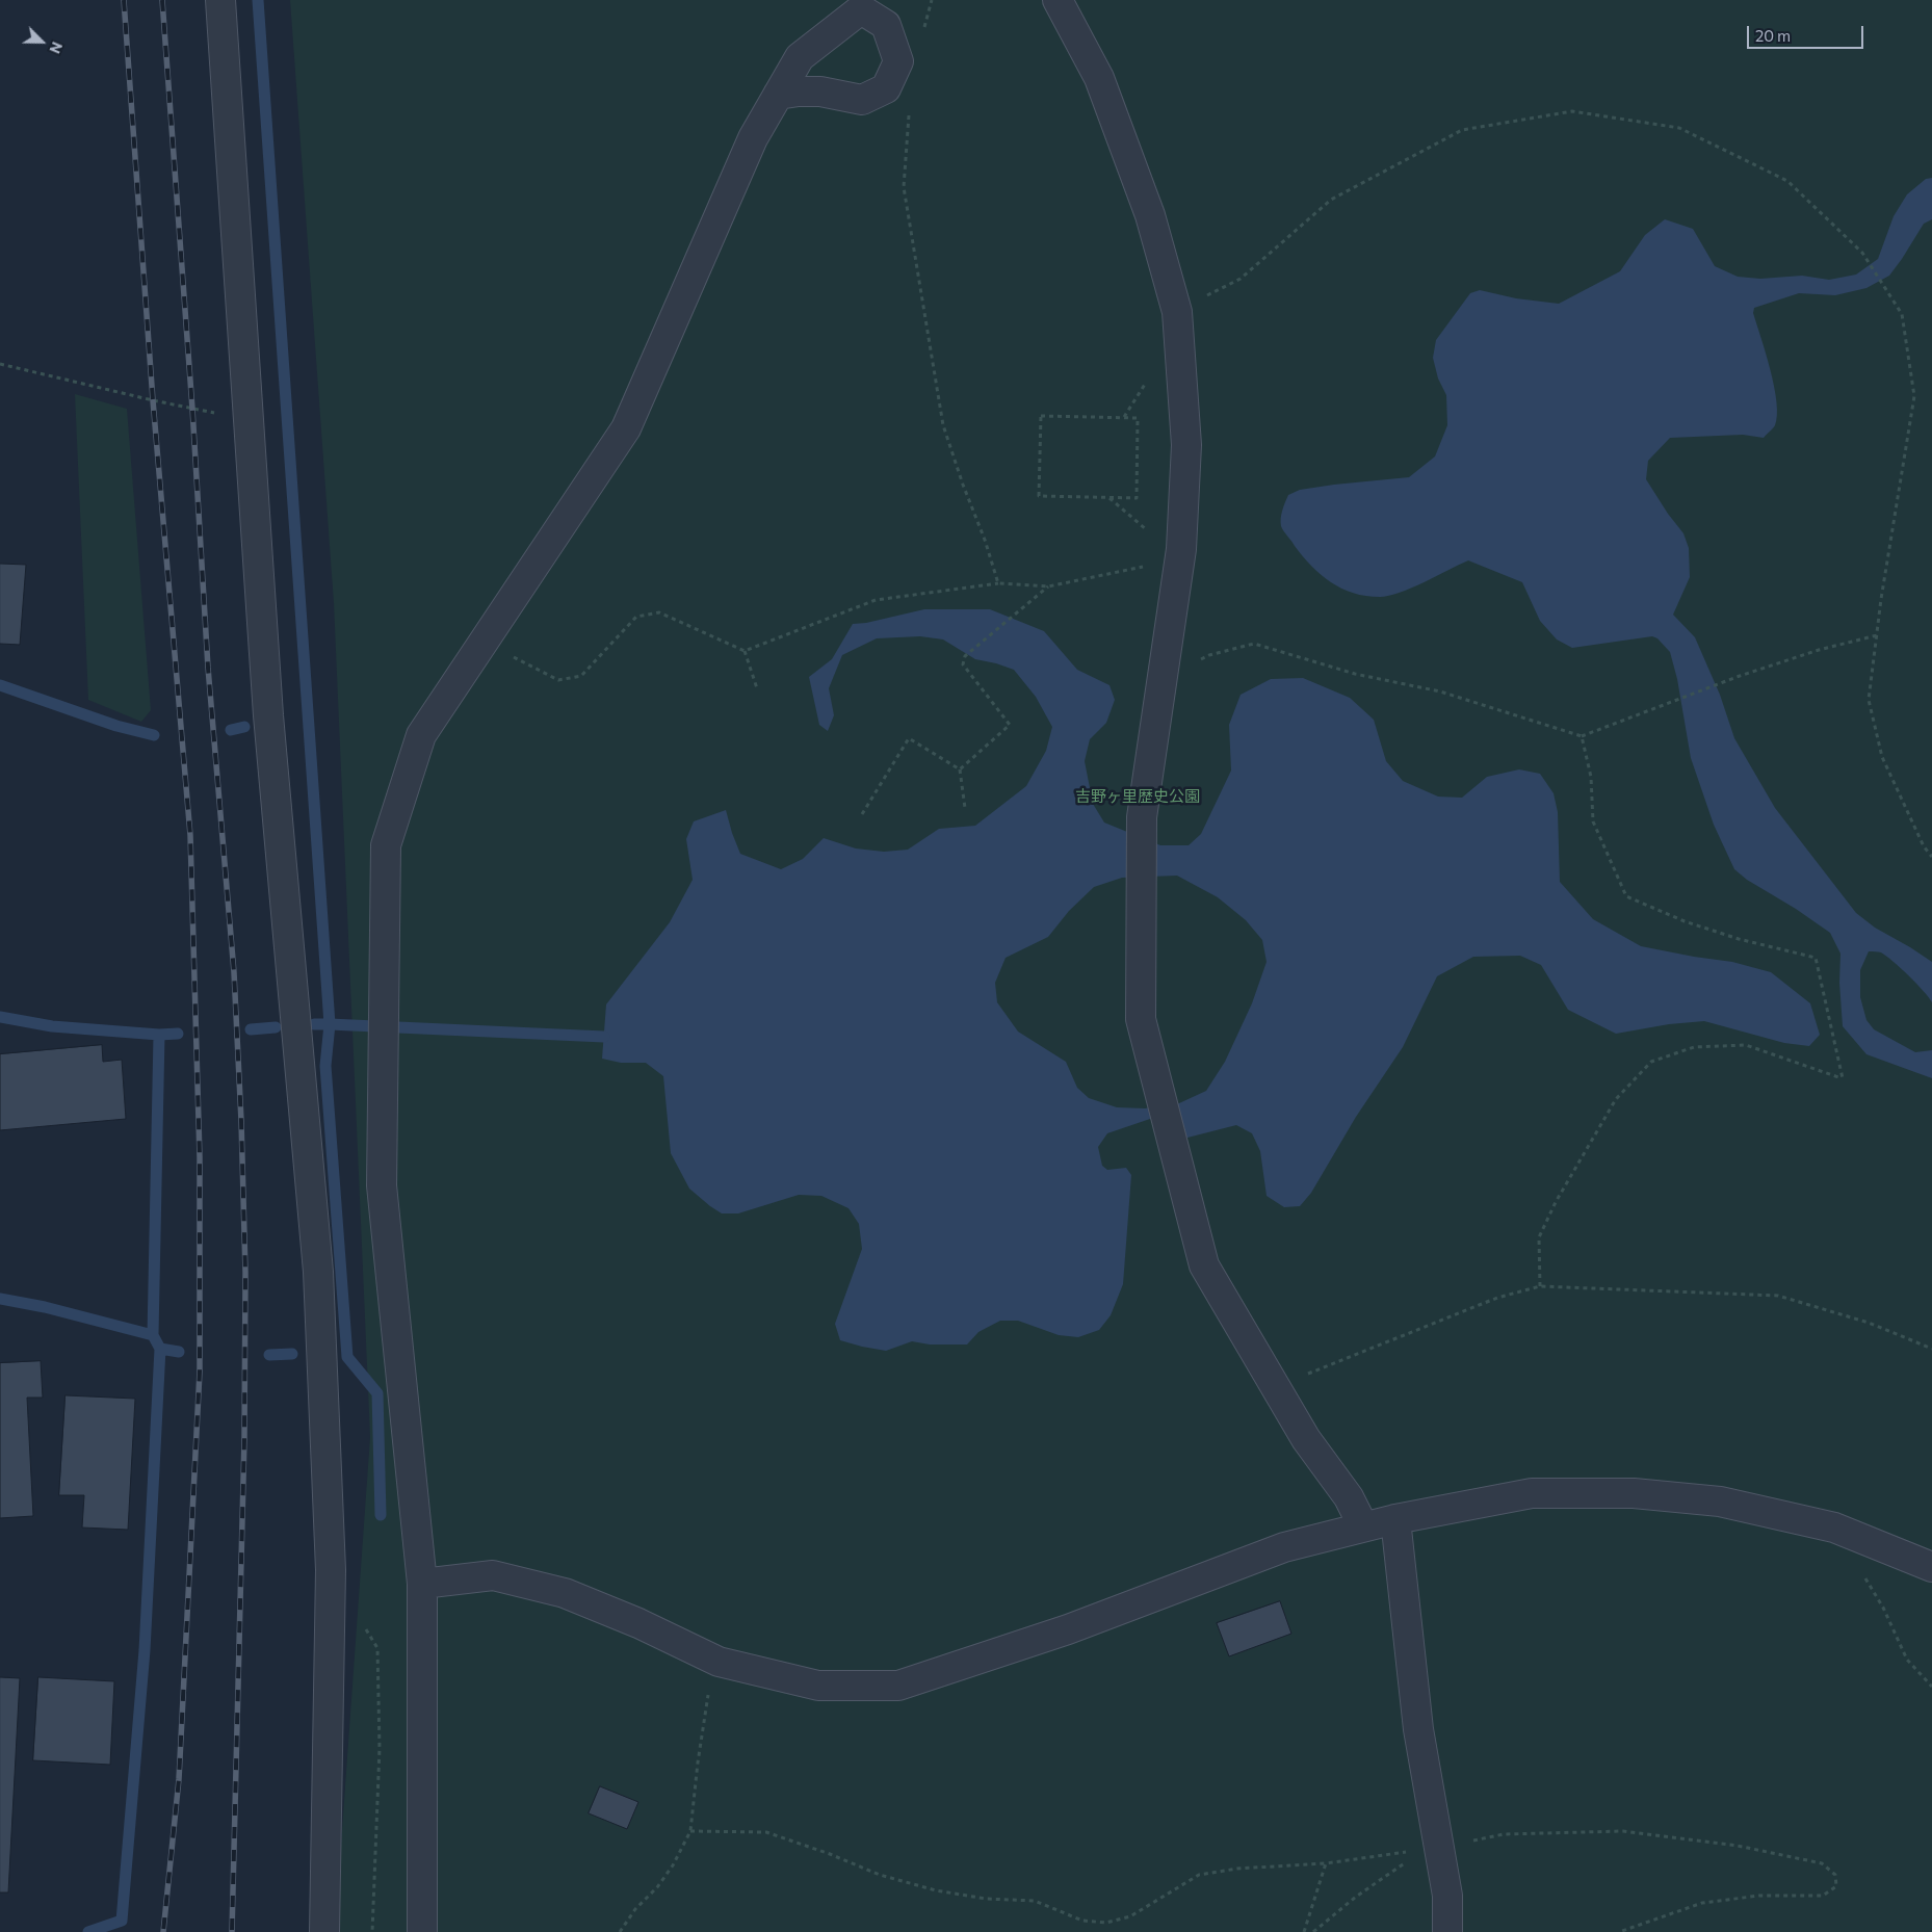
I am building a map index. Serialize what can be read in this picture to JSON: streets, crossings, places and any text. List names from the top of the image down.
{
  "parks": ["吉野ヶ里歴史公園"],
  "scale_bar": "20 m",
  "north": "bottom right"
}
